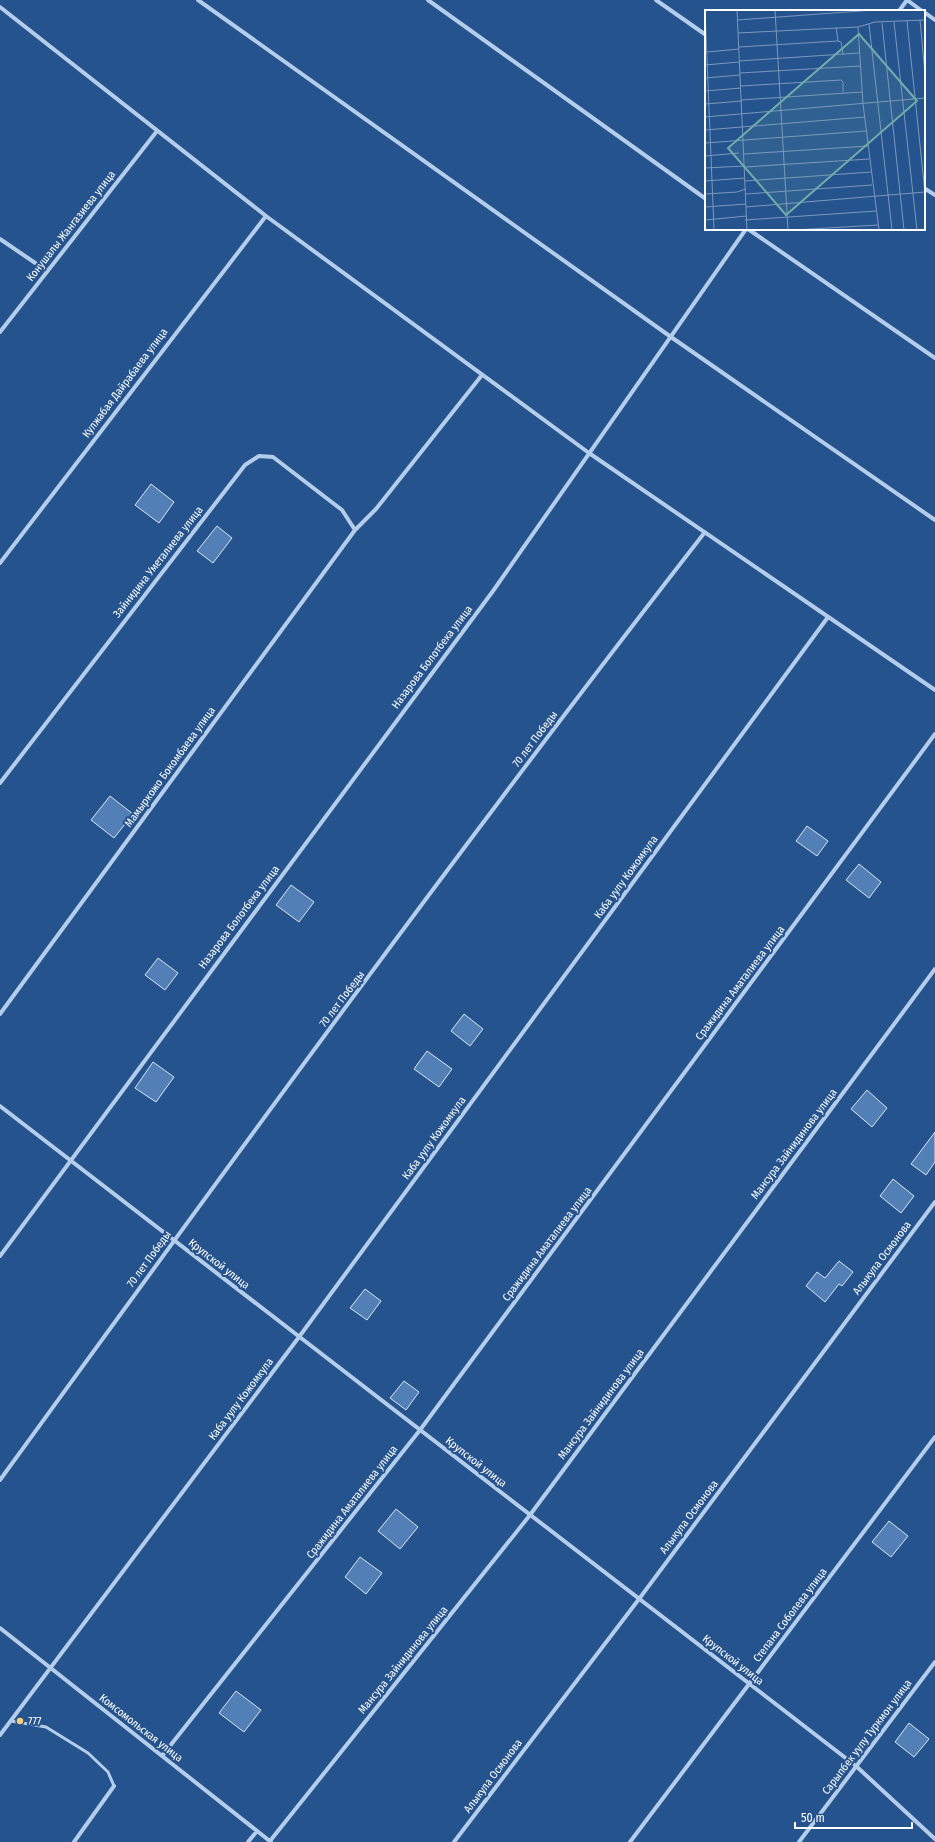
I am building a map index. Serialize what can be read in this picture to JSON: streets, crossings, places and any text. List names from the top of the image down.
{
  "streets": {
    "street": [
      "Конушалы Жангазиева улица",
      "Кулжабая Дайрабаева улица",
      "Зайнидина Уметалиева улица",
      "Назарова Болотбека улица",
      "70 лет Победы",
      "Мамыркожо Бокомбаева улица",
      "Каба уулу Кожомкула",
      "Сражидина Аматалиева улица",
      "Мансура Зайнидинова улица",
      "Алыкула Осмонова",
      "Крупской улица",
      "Степана Соболева улица",
      "Комсомольская улица",
      "Сарыпбек уулу Туркмон улица"
    ]
  },
  "crossings": [
    ["Зайнидина Уметалиева улица", "Мамыркожо Бокомбаева улица"],
    ["Назарова Болотбека улица", "Крупской улица"],
    ["70 лет Победы", "Крупской улица"],
    ["Каба уулу Кожомкула", "Крупской улица"],
    ["Каба уулу Кожомкула", "Комсомольская улица"],
    ["Сражидина Аматалиева улица", "Крупской улица"],
    ["Сражидина Аматалиева улица", "Комсомольская улица"],
    ["Мансура Зайнидинова улица", "Крупской улица"],
    ["Мансура Зайнидинова улица", "Комсомольская улица"],
    ["Алыкула Осмонова", "Крупской улица"],
    ["Крупской улица", "Степана Соболева улица"],
    ["Крупской улица", "Сарыпбек уулу Туркмон улица"]
  ],
  "places": ["777"],
  "scale_bar": "50 m"
}
